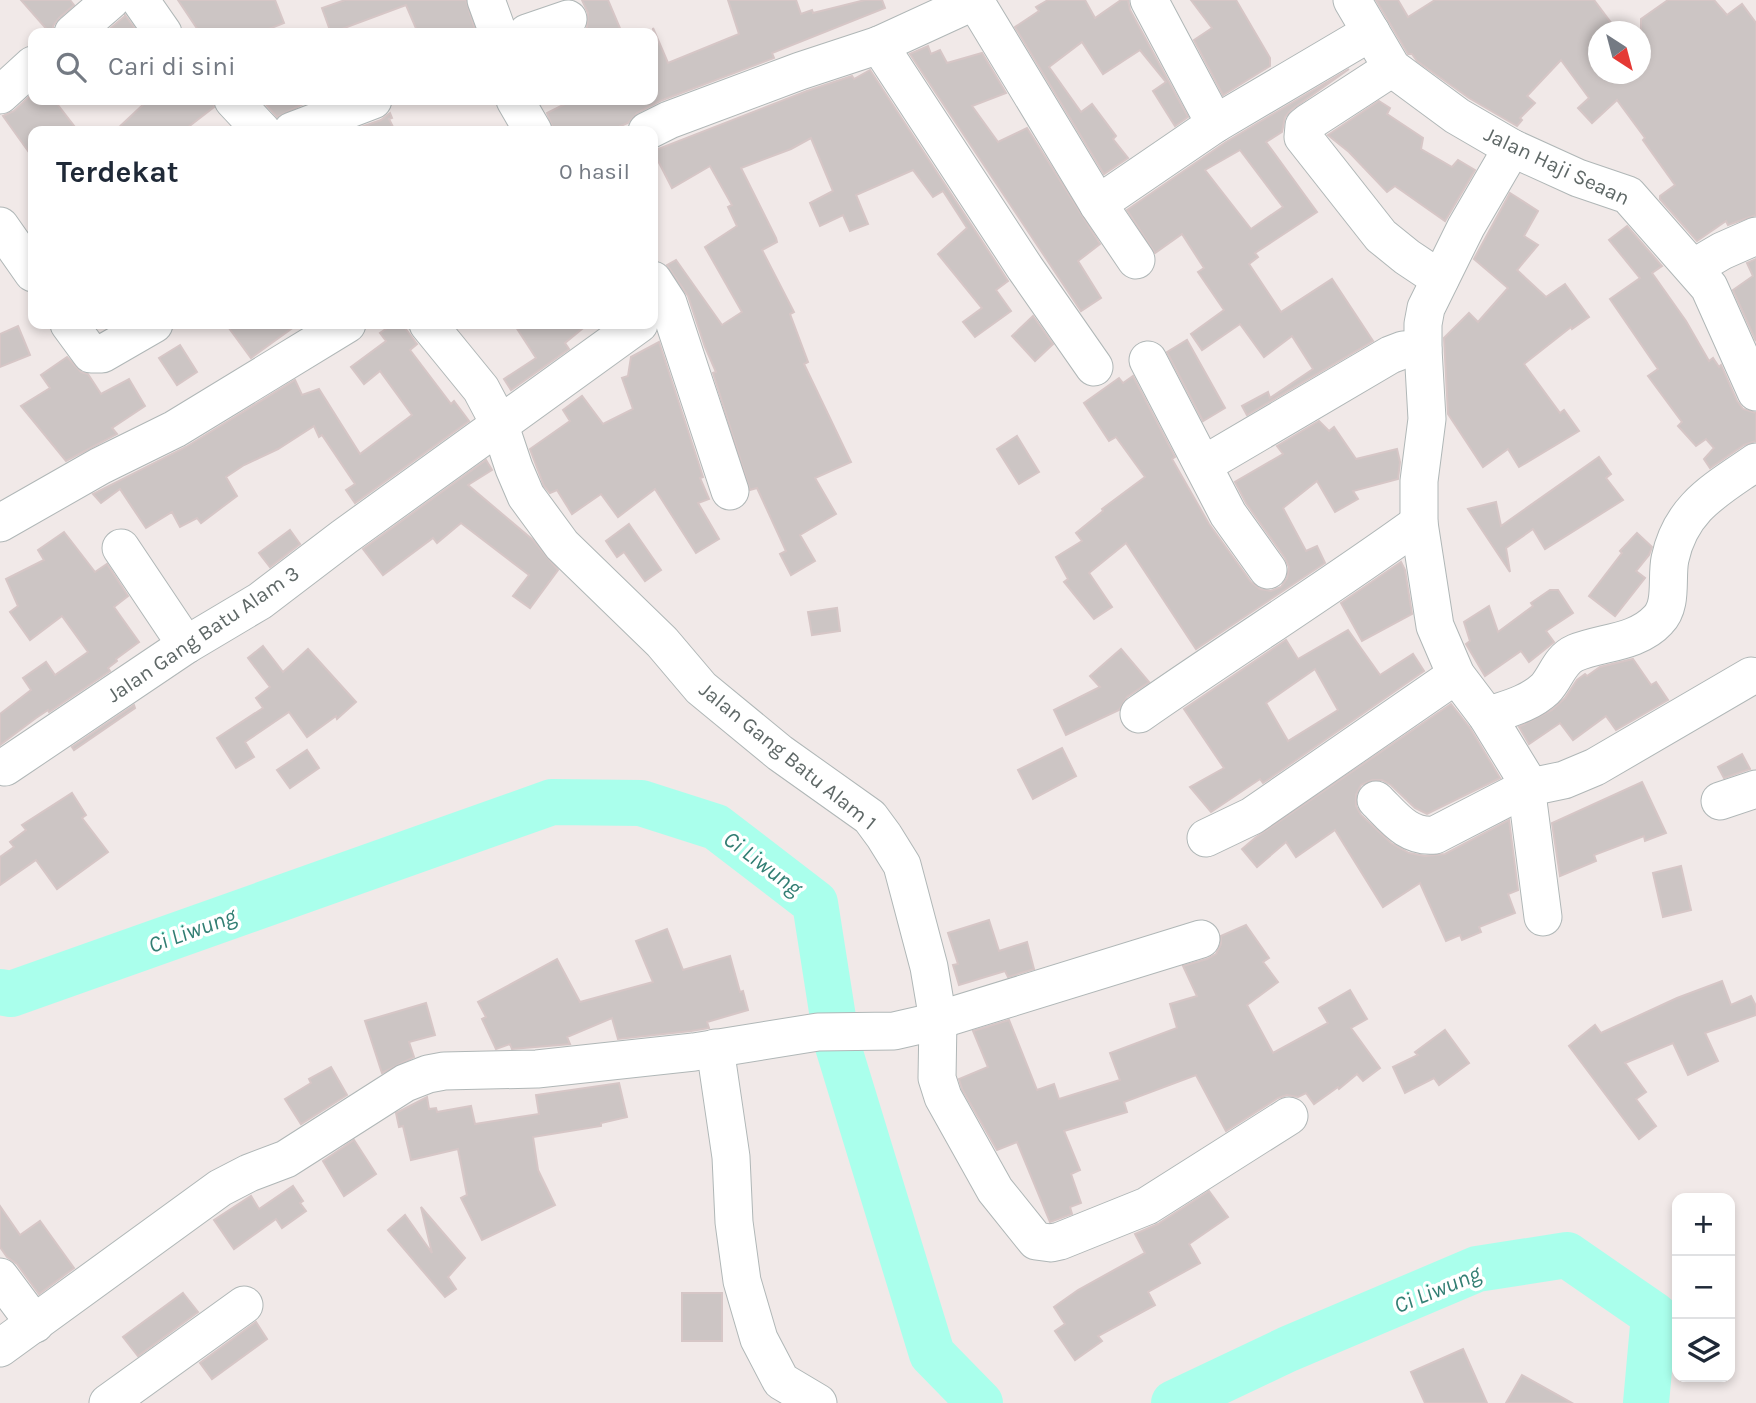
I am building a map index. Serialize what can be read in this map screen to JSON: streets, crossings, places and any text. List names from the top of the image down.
{
  "streets": {
    "street": ["Jalan Haji Seaan", "Jalan Gang Batu Alam 3", "Jalan Gang Batu Alam 1"]
  },
  "crossings": [
    ["Jalan Gang Batu Alam 3", "Jalan Gang Batu Alam 1"]
  ],
  "water": ["Ci Liwung"],
  "north": "bottom right",
  "page": {
    "search": "Cari di sini",
    "heading": ["Terdekat", "0 hasil"],
    "map_buttons": ["+", "−"]
  }
}
